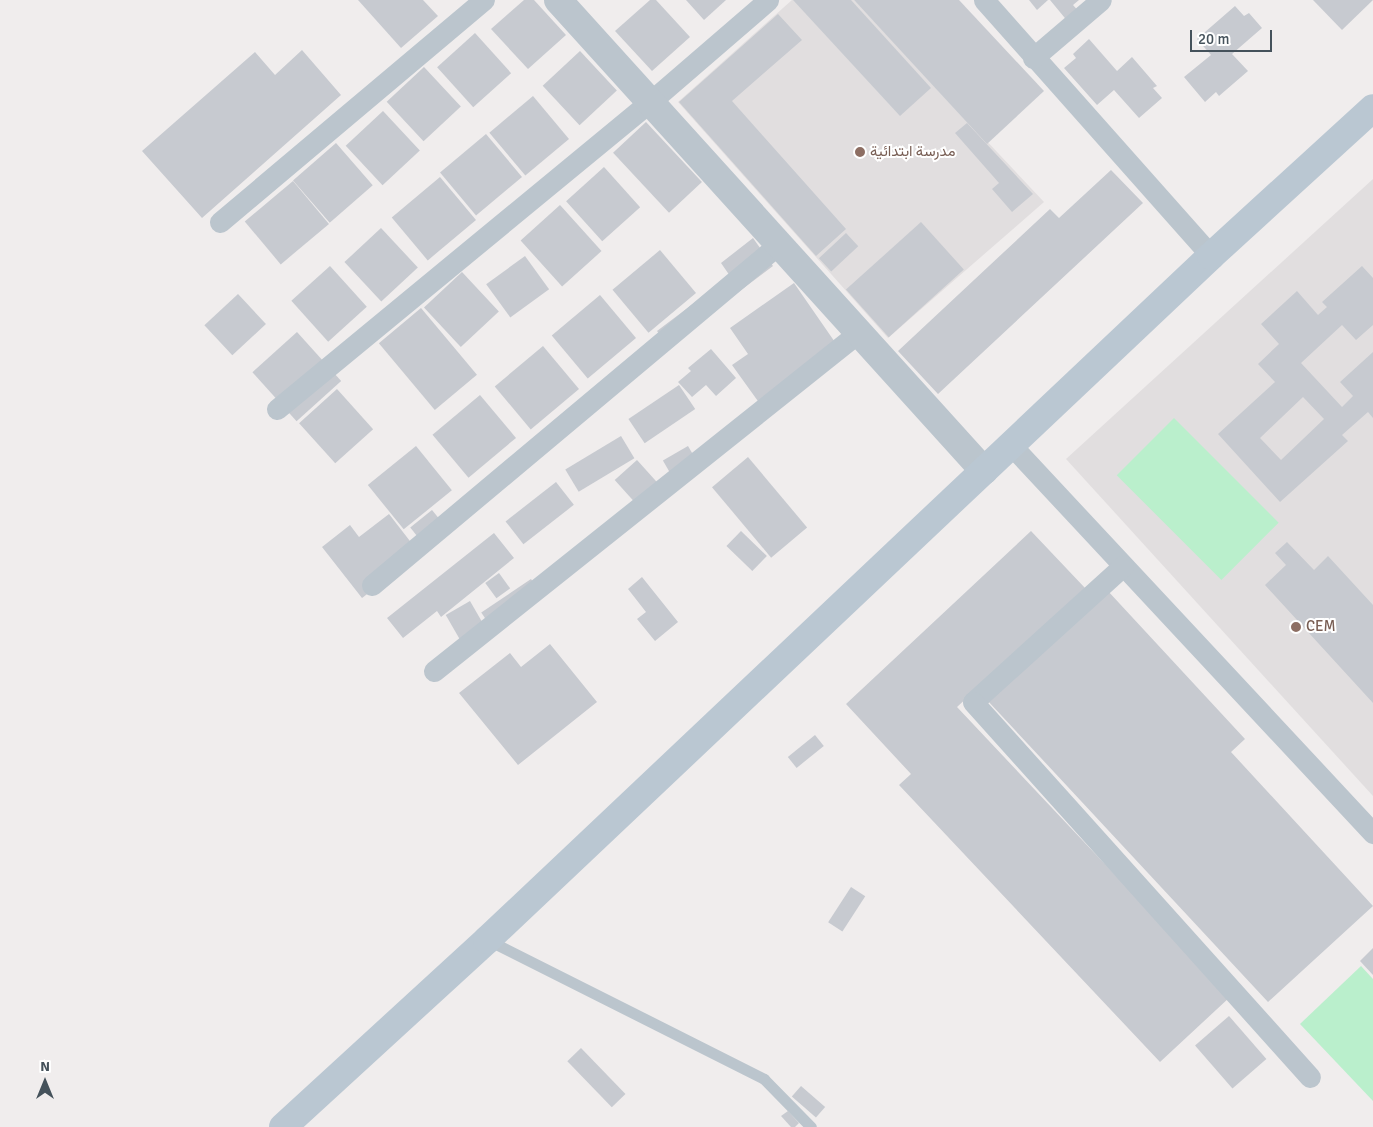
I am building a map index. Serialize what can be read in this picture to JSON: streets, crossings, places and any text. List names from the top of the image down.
{
  "places": ["مدرسة ابتدائية", "CEM"],
  "scale_bar": "20 m",
  "north": "top"
}
